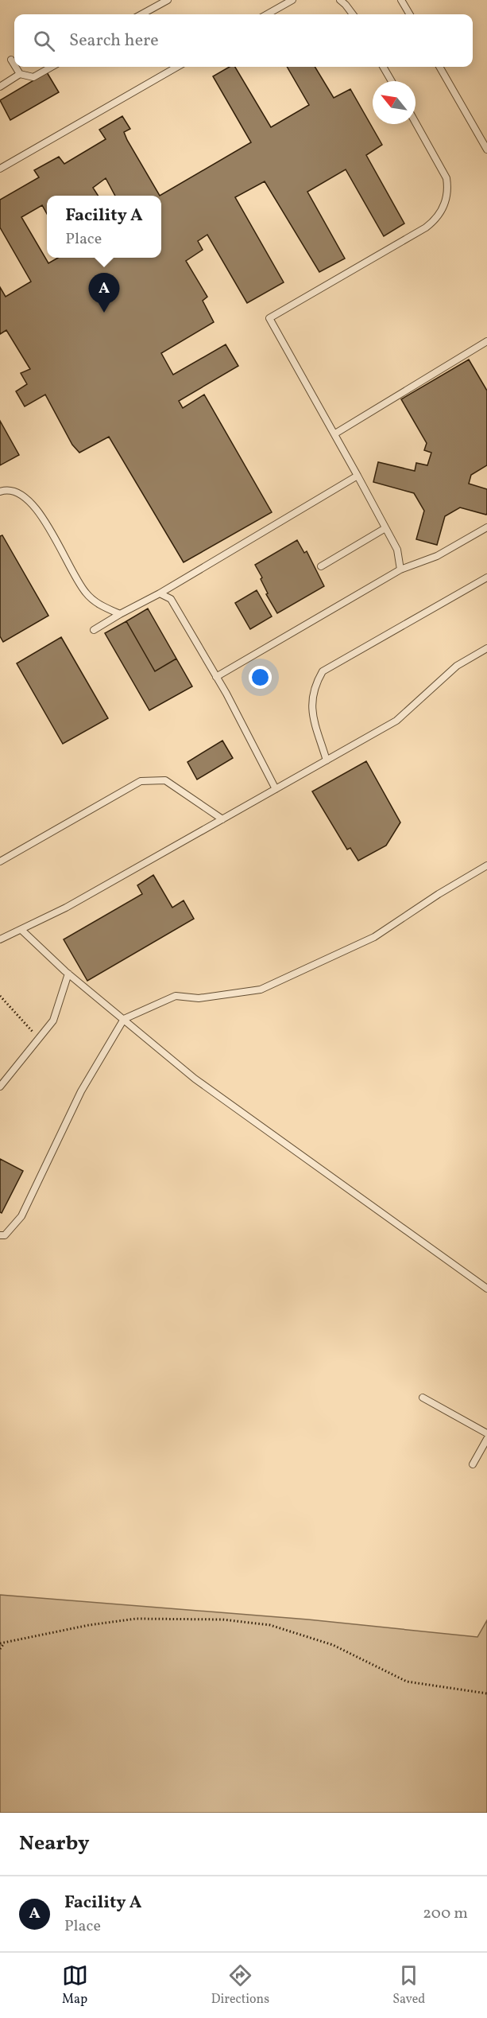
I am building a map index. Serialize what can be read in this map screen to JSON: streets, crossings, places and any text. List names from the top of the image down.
{
  "north": "top left",
  "page": {
    "search": "Search here",
    "popup": ["Facility A", "Place"],
    "pins": "A",
    "heading": "Nearby",
    "list": [
      {
        "mark": "A",
        "name": "Facility A",
        "note": "Place",
        "value": "200 m"
      }
    ],
    "nav": ["Map", "Directions", "Saved"]
  }
}
